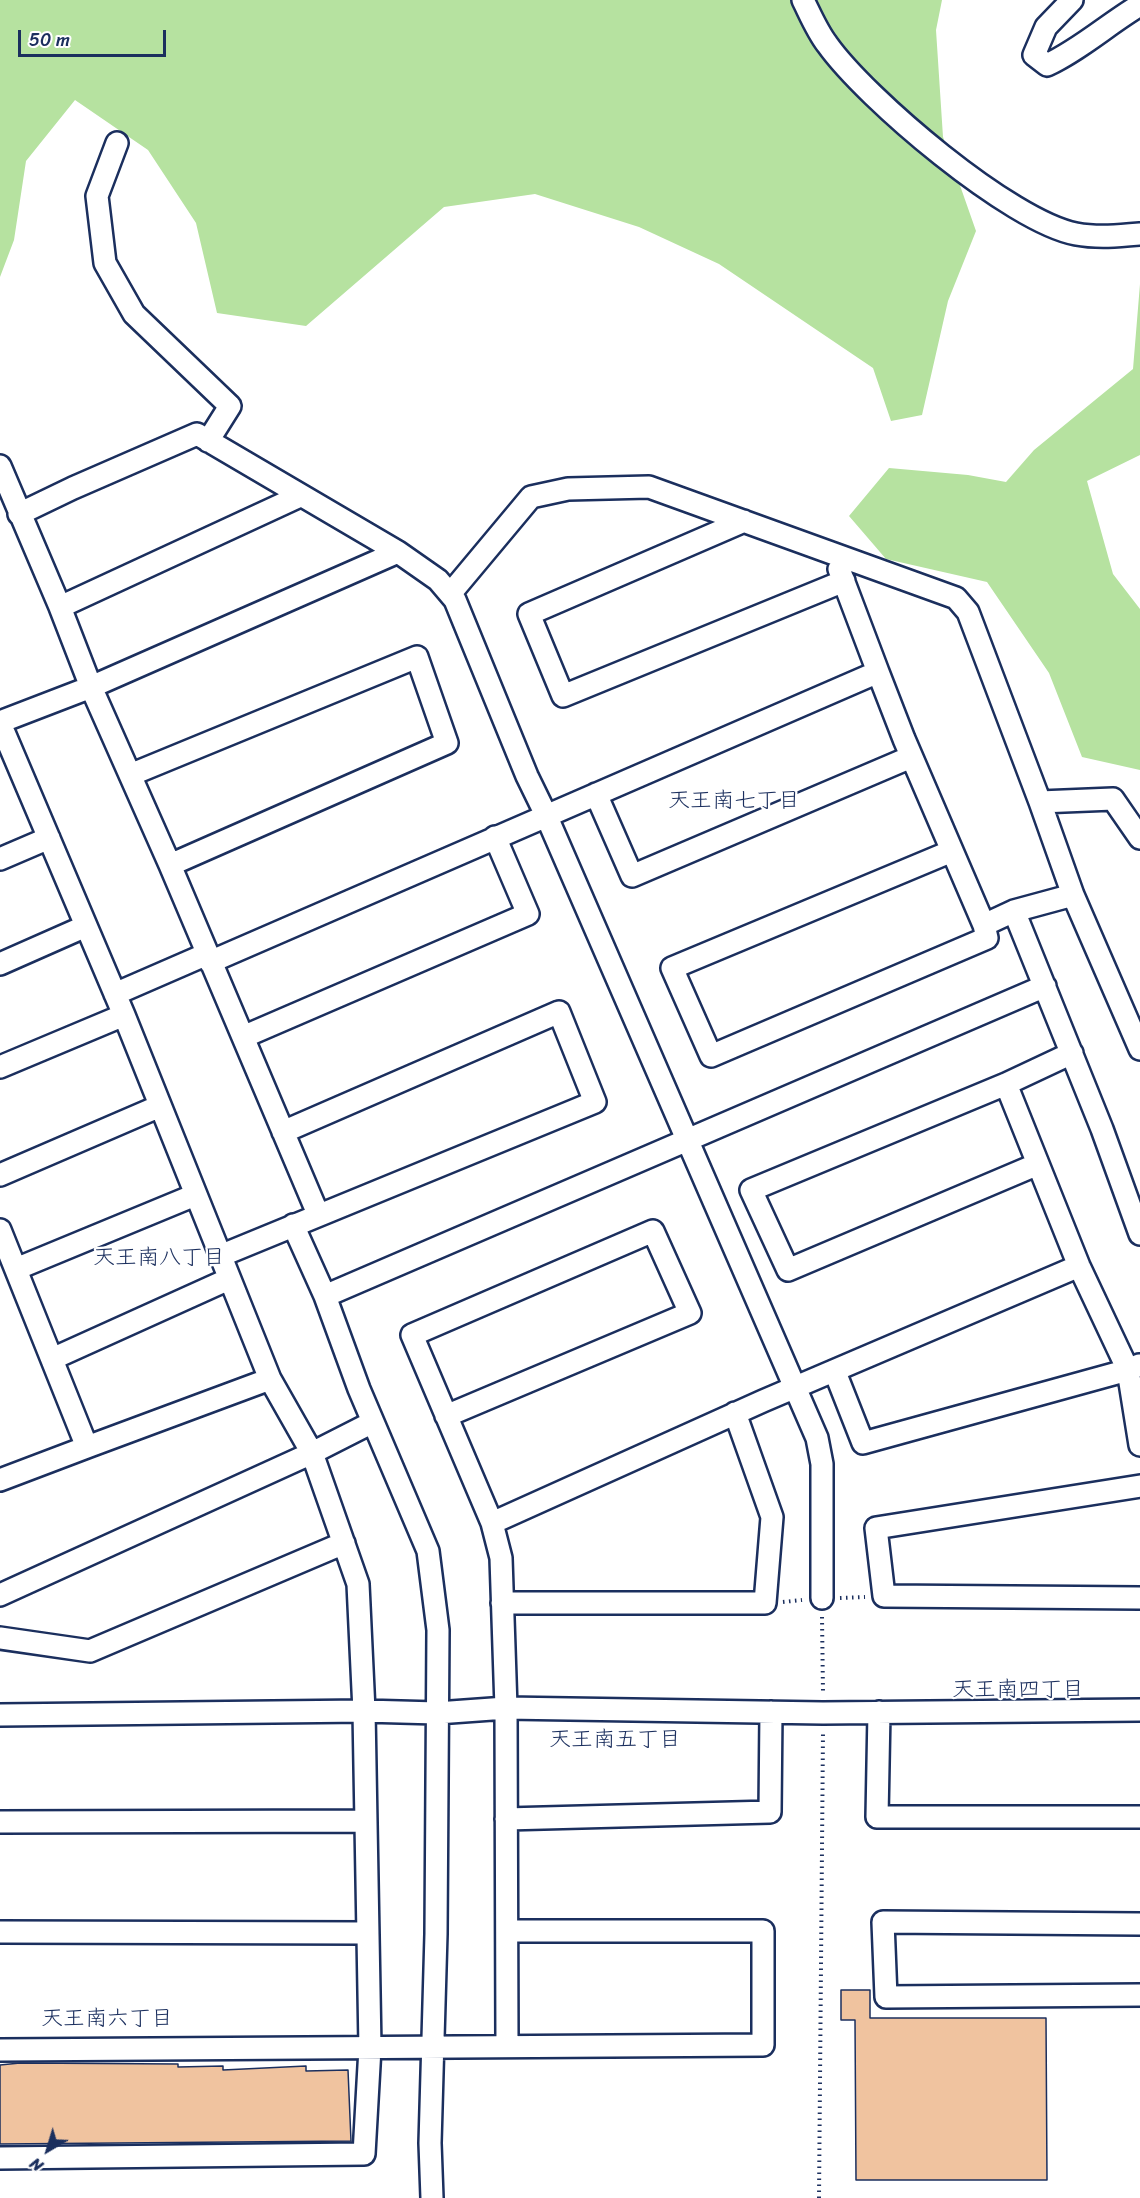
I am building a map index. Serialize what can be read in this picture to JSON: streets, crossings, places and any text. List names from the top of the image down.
{
  "districts": [
    "天王南七丁目",
    "天王南八丁目",
    "天王南四丁目",
    "天王南五丁目",
    "天王南六丁目"
  ],
  "scale_bar": "50 m",
  "north": "bottom left"
}
